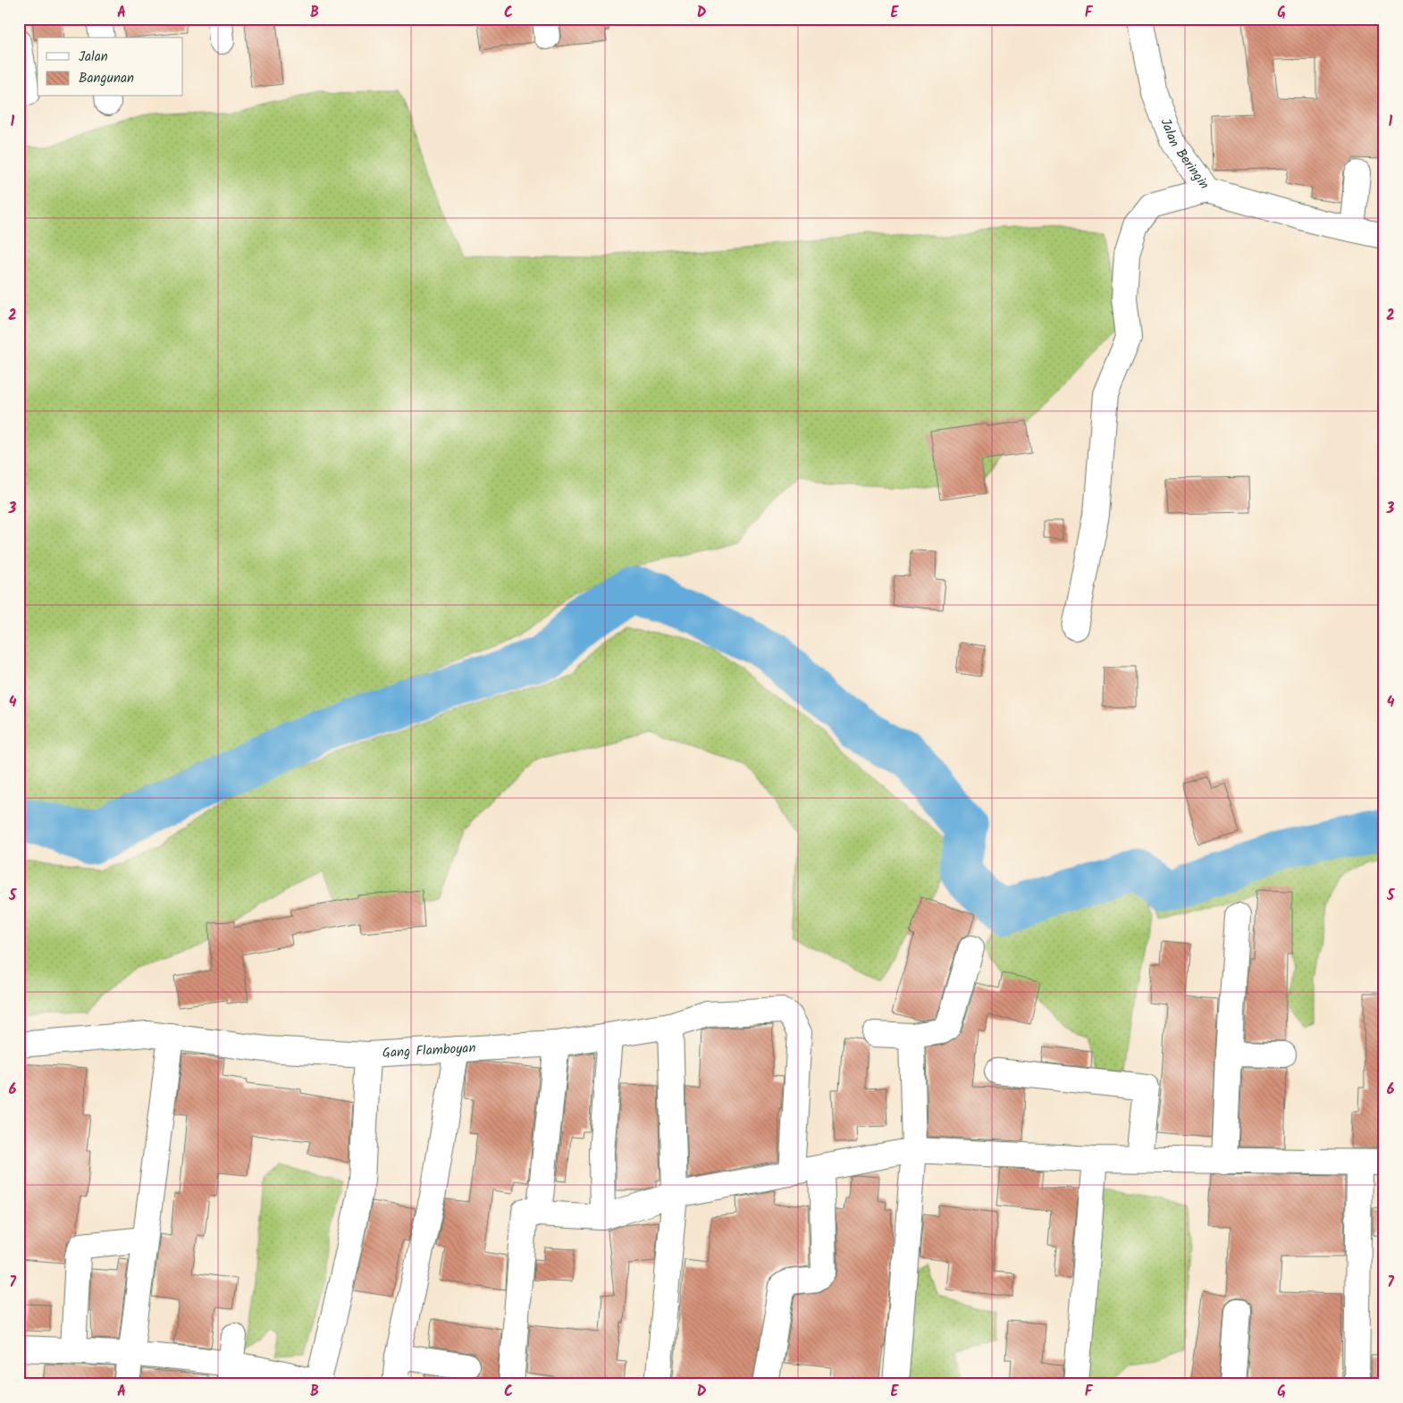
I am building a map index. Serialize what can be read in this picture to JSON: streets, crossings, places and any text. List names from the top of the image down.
{
  "streets": {
    "street": ["Jalan Beringin", "Gang Flamboyan"]
  },
  "legend": ["Jalan", "Bangunan"],
  "grid": {
    "columns": [
      "A",
      "B",
      "C",
      "D",
      "E",
      "F",
      "G"
    ],
    "rows": [
      "1",
      "2",
      "3",
      "4",
      "5",
      "6",
      "7"
    ]
  }
}
